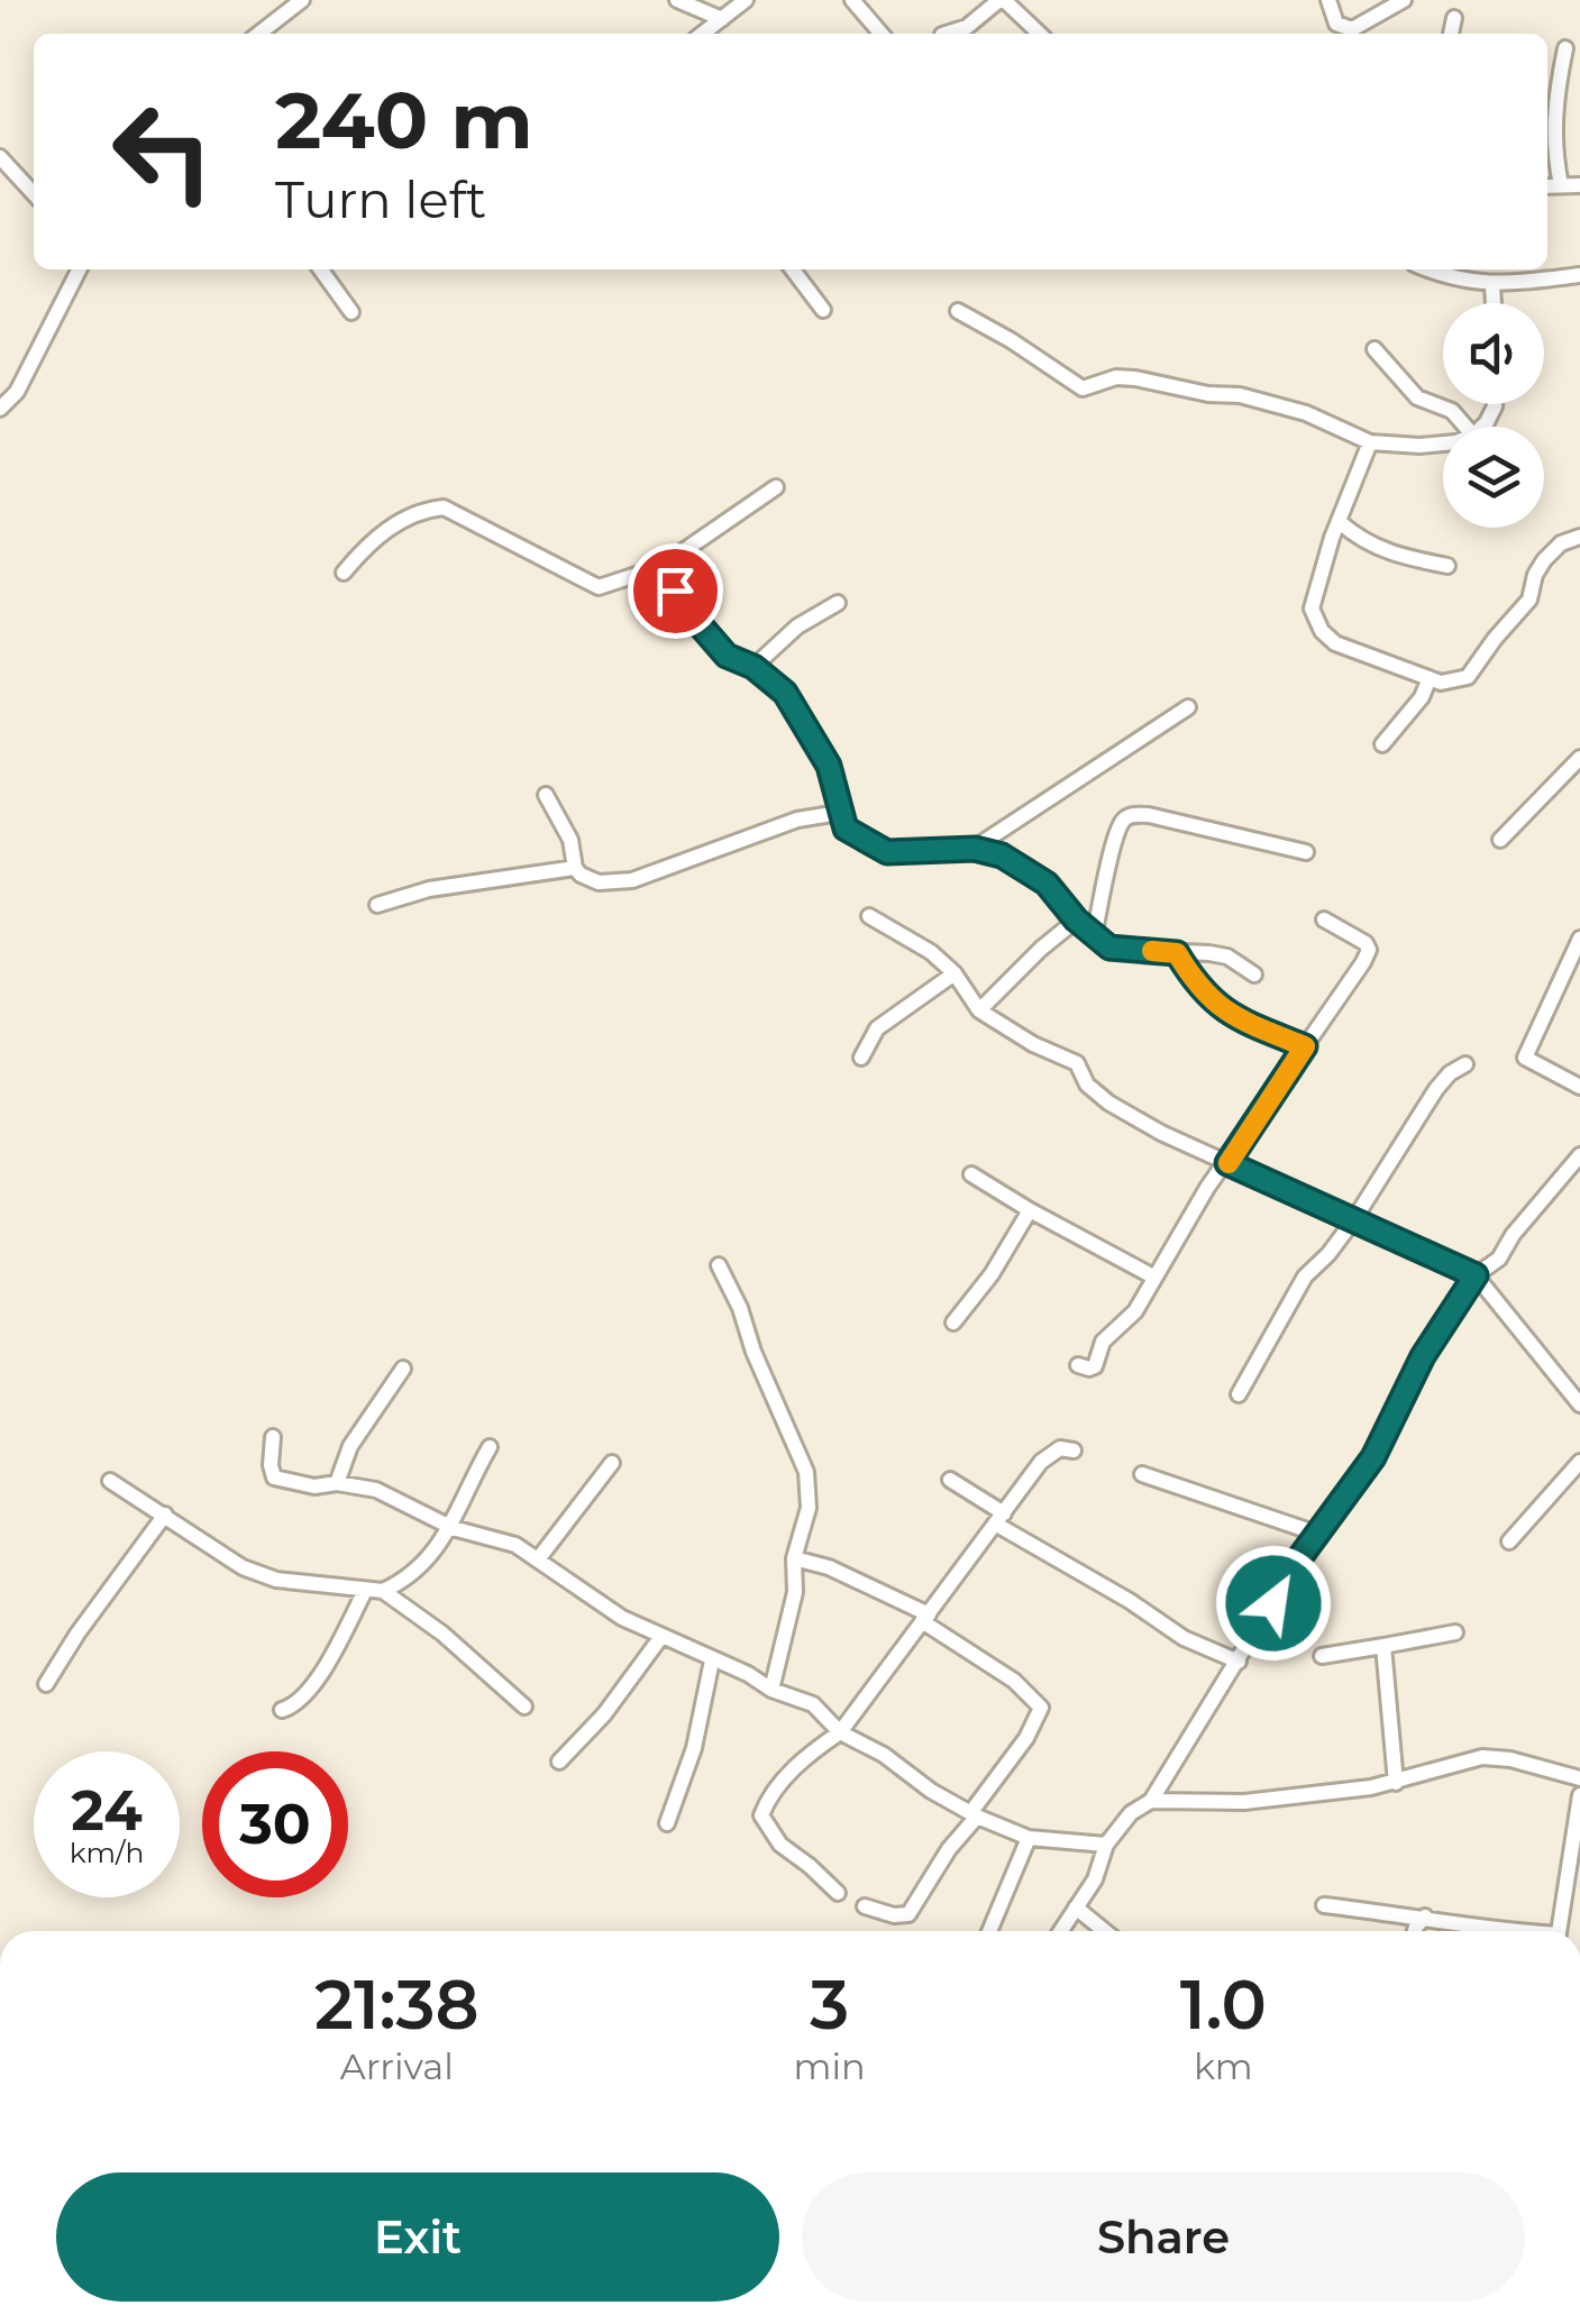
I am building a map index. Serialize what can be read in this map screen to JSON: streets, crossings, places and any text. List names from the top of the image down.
{
  "page": {
    "turn": ["240 m", "Turn left"],
    "speed": "24 km/h",
    "limit": "30",
    "eta": [
      "21:38",
      "Arrival",
      "3",
      "min",
      "1.0",
      "km"
    ],
    "buttons": ["Exit", "Share"]
  }
}
